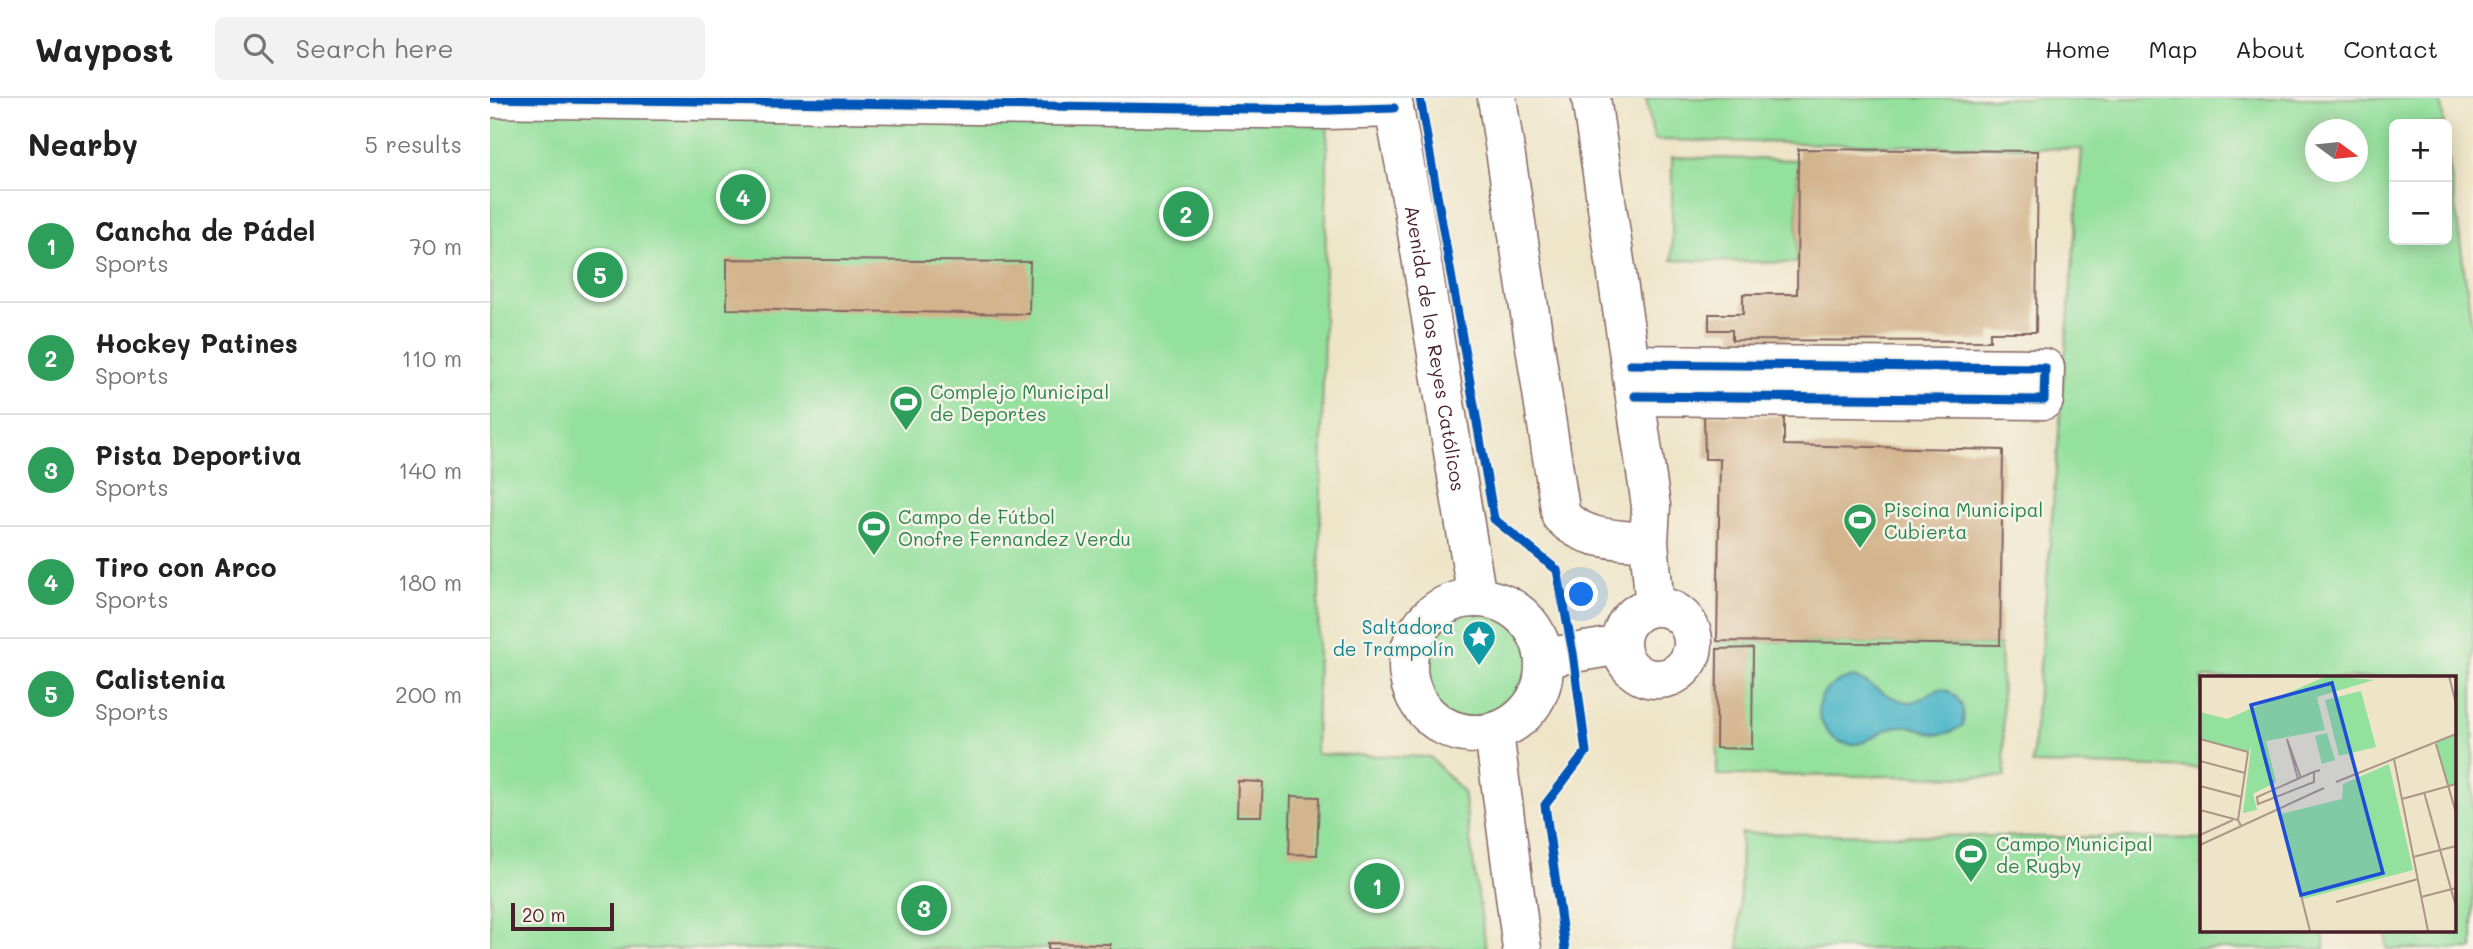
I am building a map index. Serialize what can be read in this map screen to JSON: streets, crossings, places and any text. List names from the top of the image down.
{
  "streets": {
    "street": ["Avenida de los Reyes Católicos"]
  },
  "places": {
    "sports": [
      "Complejo Municipal de Deportes",
      "Piscina Municipal Cubierta",
      "Campo de Fútbol Onofre Fernandez Verdu",
      "Campo Municipal de Rugby"
    ],
    "place": ["Saltadora de Trampolín"]
  },
  "scale_bar": "20 m",
  "north": "right",
  "page": {
    "header": "Waypost",
    "search": "Search here",
    "nav": [
      "Home",
      "Map",
      "About",
      "Contact"
    ],
    "heading": ["Nearby", "5 results"],
    "map_buttons": ["+", "−"],
    "pins": [
      "4",
      "2",
      "5",
      "1",
      "3"
    ],
    "list": [
      {
        "mark": "1",
        "name": "Cancha de Pádel",
        "note": "Sports",
        "value": "70 m"
      },
      {
        "mark": "2",
        "name": "Hockey Patines",
        "note": "Sports",
        "value": "110 m"
      },
      {
        "mark": "3",
        "name": "Pista Deportiva",
        "note": "Sports",
        "value": "140 m"
      },
      {
        "mark": "4",
        "name": "Tiro con Arco",
        "note": "Sports",
        "value": "180 m"
      },
      {
        "mark": "5",
        "name": "Calistenia",
        "note": "Sports",
        "value": "200 m"
      }
    ],
    "scale": "20 m"
  }
}
